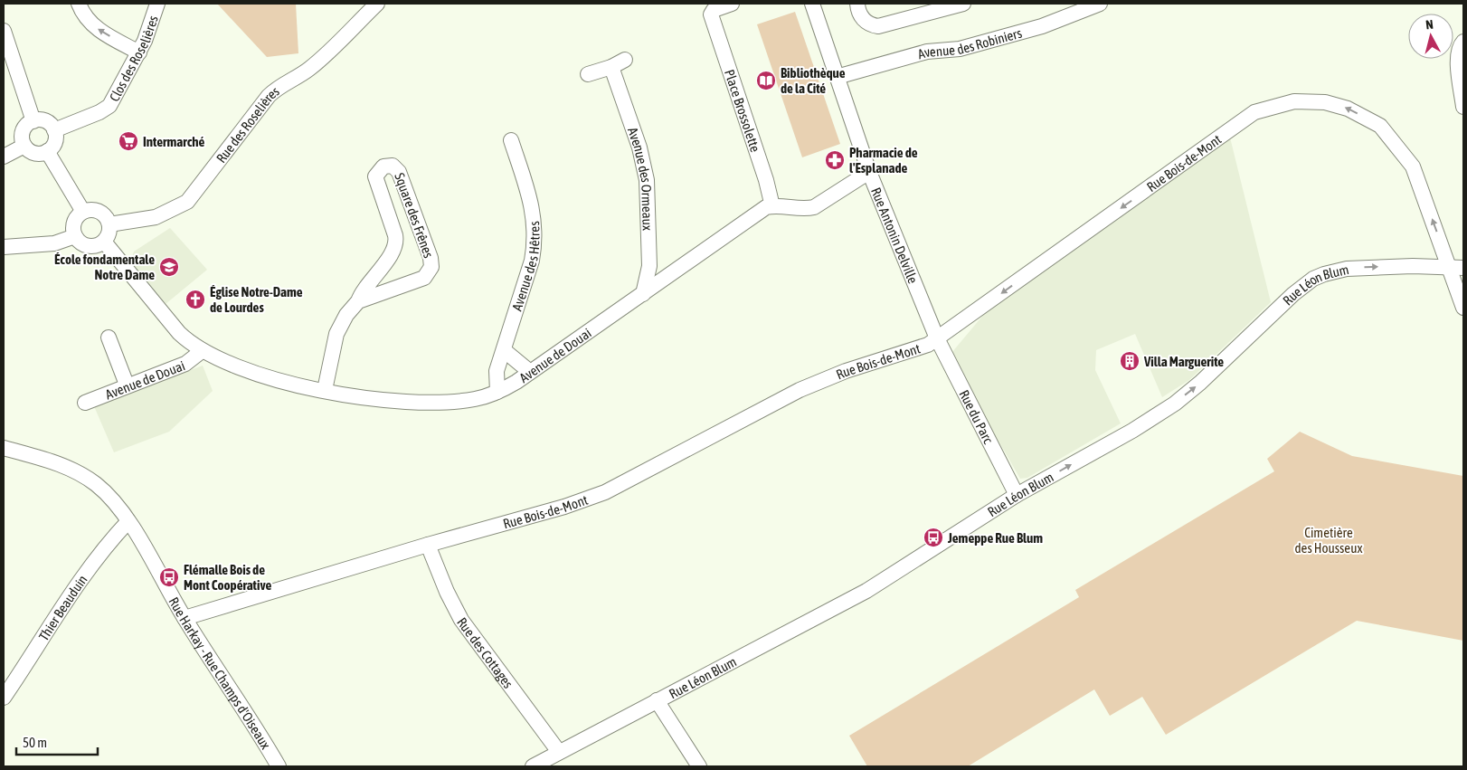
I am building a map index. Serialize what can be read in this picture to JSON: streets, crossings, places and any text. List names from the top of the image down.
{
  "streets": {
    "street": [
      "Avenue des Robiniers",
      "Clos des Roselières",
      "Place Brossolette",
      "Rue des Roselières",
      "Rue Bois-de-Mont",
      "Avenue des Ormeaux",
      "Square des Frênes",
      "Rue Antonin Delville",
      "Avenue des Hêtres",
      "Rue Léon Blum",
      "Avenue de Douai",
      "Rue du Parc",
      "Thier Beauduin",
      "Rue des Cottages",
      "Rue Harkay - Rue Champs d'Oiseaux"
    ]
  },
  "crossings": [
    ["Avenue des Robiniers", "Rue Antonin Delville"],
    ["Place Brossolette", "Avenue de Douai"],
    ["Rue des Roselières", "Avenue de Douai"],
    ["Rue Bois-de-Mont", "Rue Antonin Delville"],
    ["Rue Bois-de-Mont", "Rue Léon Blum"],
    ["Rue Bois-de-Mont", "Rue du Parc"],
    ["Rue Bois-de-Mont", "Rue des Cottages"],
    ["Rue Bois-de-Mont", "Rue Harkay - Rue Champs d'Oiseaux"],
    ["Avenue des Ormeaux", "Avenue de Douai"],
    ["Square des Frênes", "Avenue de Douai"],
    ["Rue Antonin Delville", "Rue du Parc"],
    ["Avenue des Hêtres", "Avenue de Douai"],
    ["Rue Léon Blum", "Rue du Parc"],
    ["Rue Léon Blum", "Rue des Cottages"],
    ["Thier Beauduin", "Rue Harkay - Rue Champs d'Oiseaux"]
  ],
  "one_way": ["Rue Léon Blum"],
  "parks": ["Cimetière des Housseux"],
  "places": {
    "library": ["Bibliothèque de la Cité"],
    "supermarket": ["Intermarché"],
    "pharmacy": ["Pharmacie de l'Esplanade"],
    "school or university": ["École fondamentale Notre Dame"],
    "church": ["Église Notre-Dame de Lourdes"],
    "building": ["Villa Marguerite"],
    "bus stop": ["Jemeppe Rue Blum", "Flémalle Bois de Mont Coopérative"]
  },
  "scale_bar": "50 m",
  "north": "top"
}
